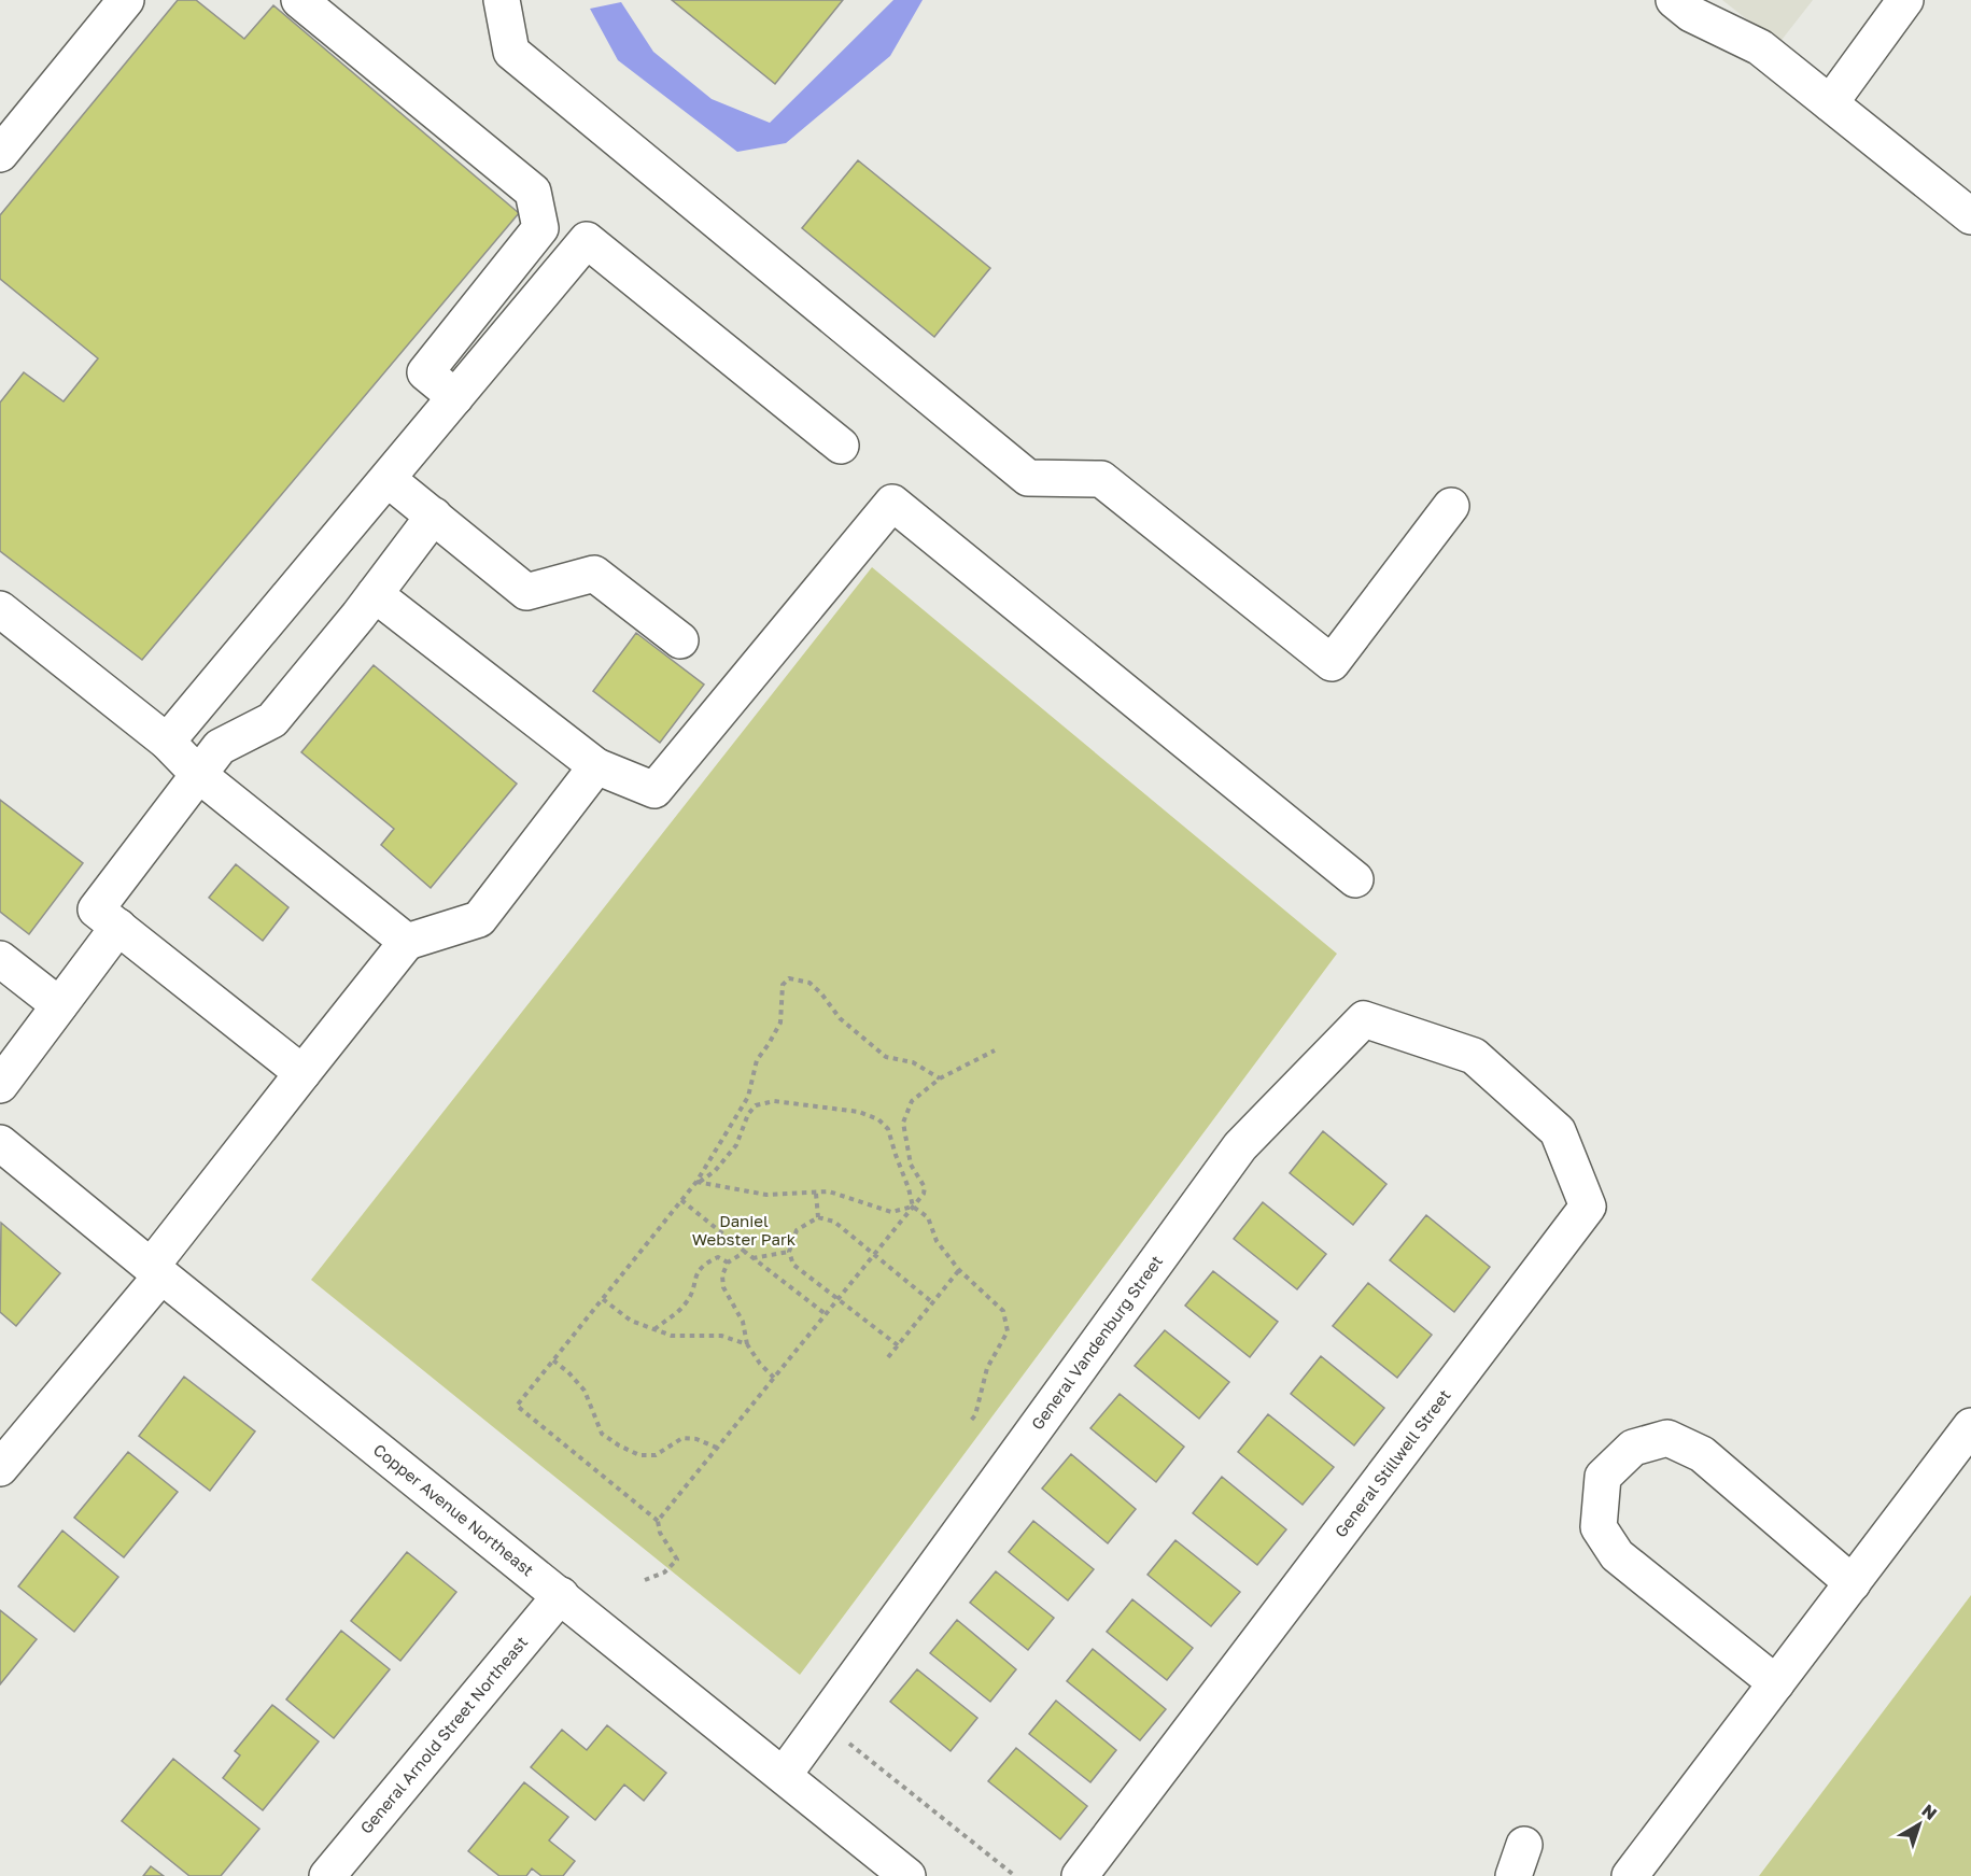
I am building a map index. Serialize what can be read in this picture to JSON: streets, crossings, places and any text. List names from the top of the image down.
{
  "streets": {
    "street": [
      "General Vandenburg Street",
      "General Stillwell Street",
      "Copper Avenue Northeast",
      "General Arnold Street Northeast"
    ]
  },
  "crossings": [
    ["General Vandenburg Street", "General Stillwell Street"],
    ["General Vandenburg Street", "Copper Avenue Northeast"],
    ["Copper Avenue Northeast", "General Arnold Street Northeast"]
  ],
  "parks": ["Daniel Webster Park"],
  "north": "top right"
}
